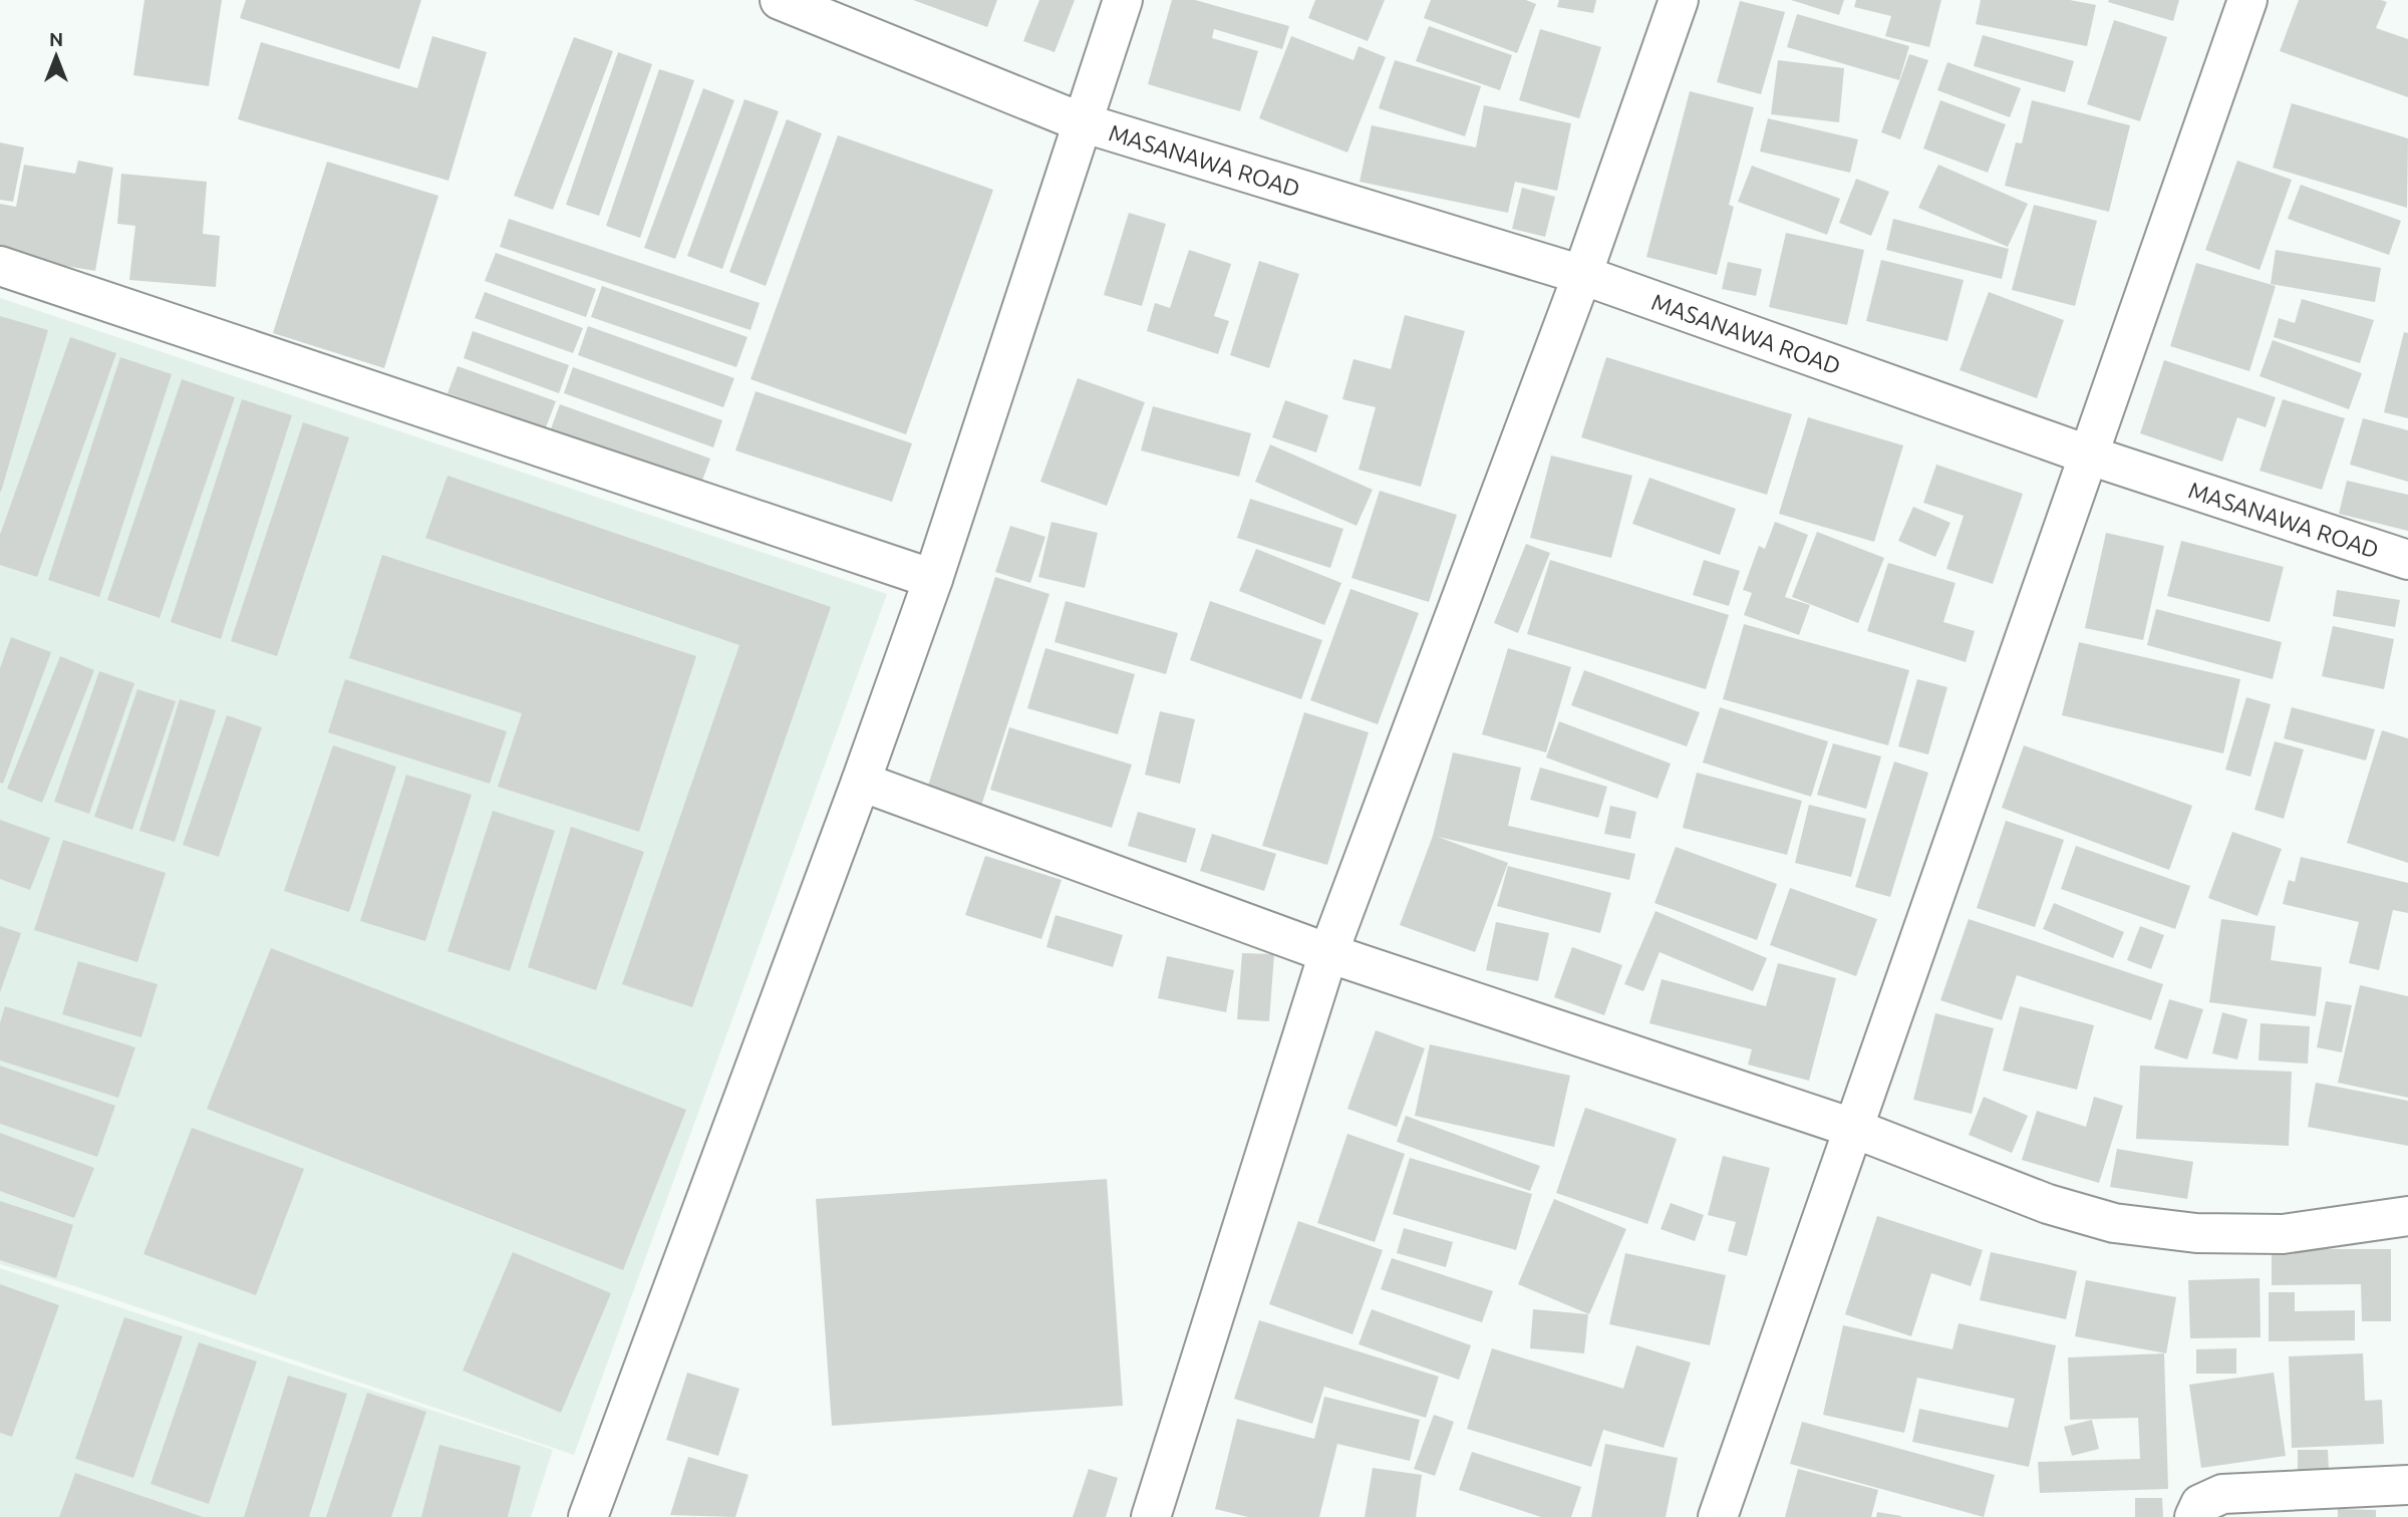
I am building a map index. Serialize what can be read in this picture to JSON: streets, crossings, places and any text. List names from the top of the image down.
{
  "streets": {
    "street": ["MASANAWA ROAD"]
  },
  "north": "top"
}
